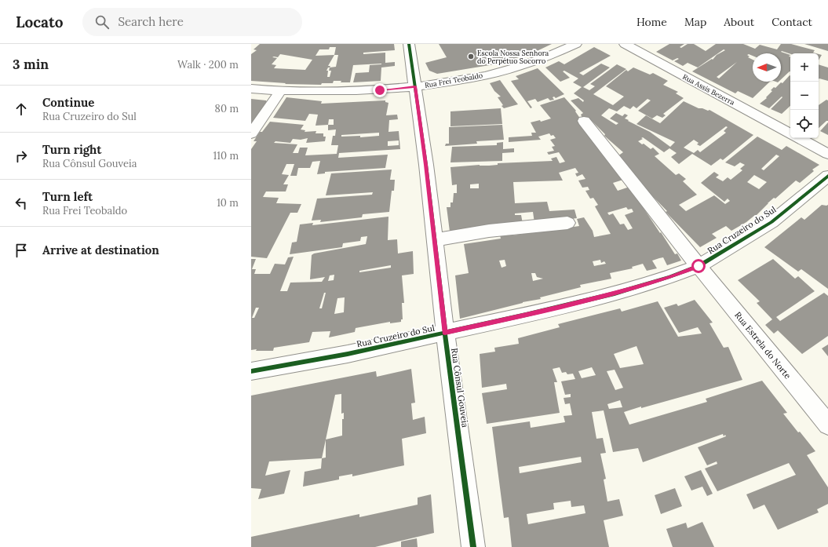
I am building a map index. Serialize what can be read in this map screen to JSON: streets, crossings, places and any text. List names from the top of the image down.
{
  "streets": {
    "street": [
      "Rua Frei Teobaldo",
      "Rua Assis Bezerra",
      "Rua Cruzeiro do Sul",
      "Rua Estrela do Norte",
      "Rua Cônsul Gouveia"
    ]
  },
  "crossings": [
    ["Rua Frei Teobaldo", "Rua Cônsul Gouveia"],
    ["Rua Cruzeiro do Sul", "Rua Estrela do Norte"],
    ["Rua Cruzeiro do Sul", "Rua Cônsul Gouveia"]
  ],
  "places": ["Escola Nossa Senhora do Perpétuo Socorro"],
  "north": "left",
  "page": {
    "header": "Locato",
    "search": "Search here",
    "nav": [
      "Home",
      "Map",
      "About",
      "Contact"
    ],
    "heading": ["3 min", "Walk · 200 m"],
    "map_buttons": ["+", "−"],
    "list": [
      ["Continue", "Rua Cruzeiro do Sul", "80 m"],
      ["Turn right", "Rua Cônsul Gouveia", "110 m"],
      ["Turn left", "Rua Frei Teobaldo", "10 m"],
      "Arrive at destination"
    ]
  }
}
